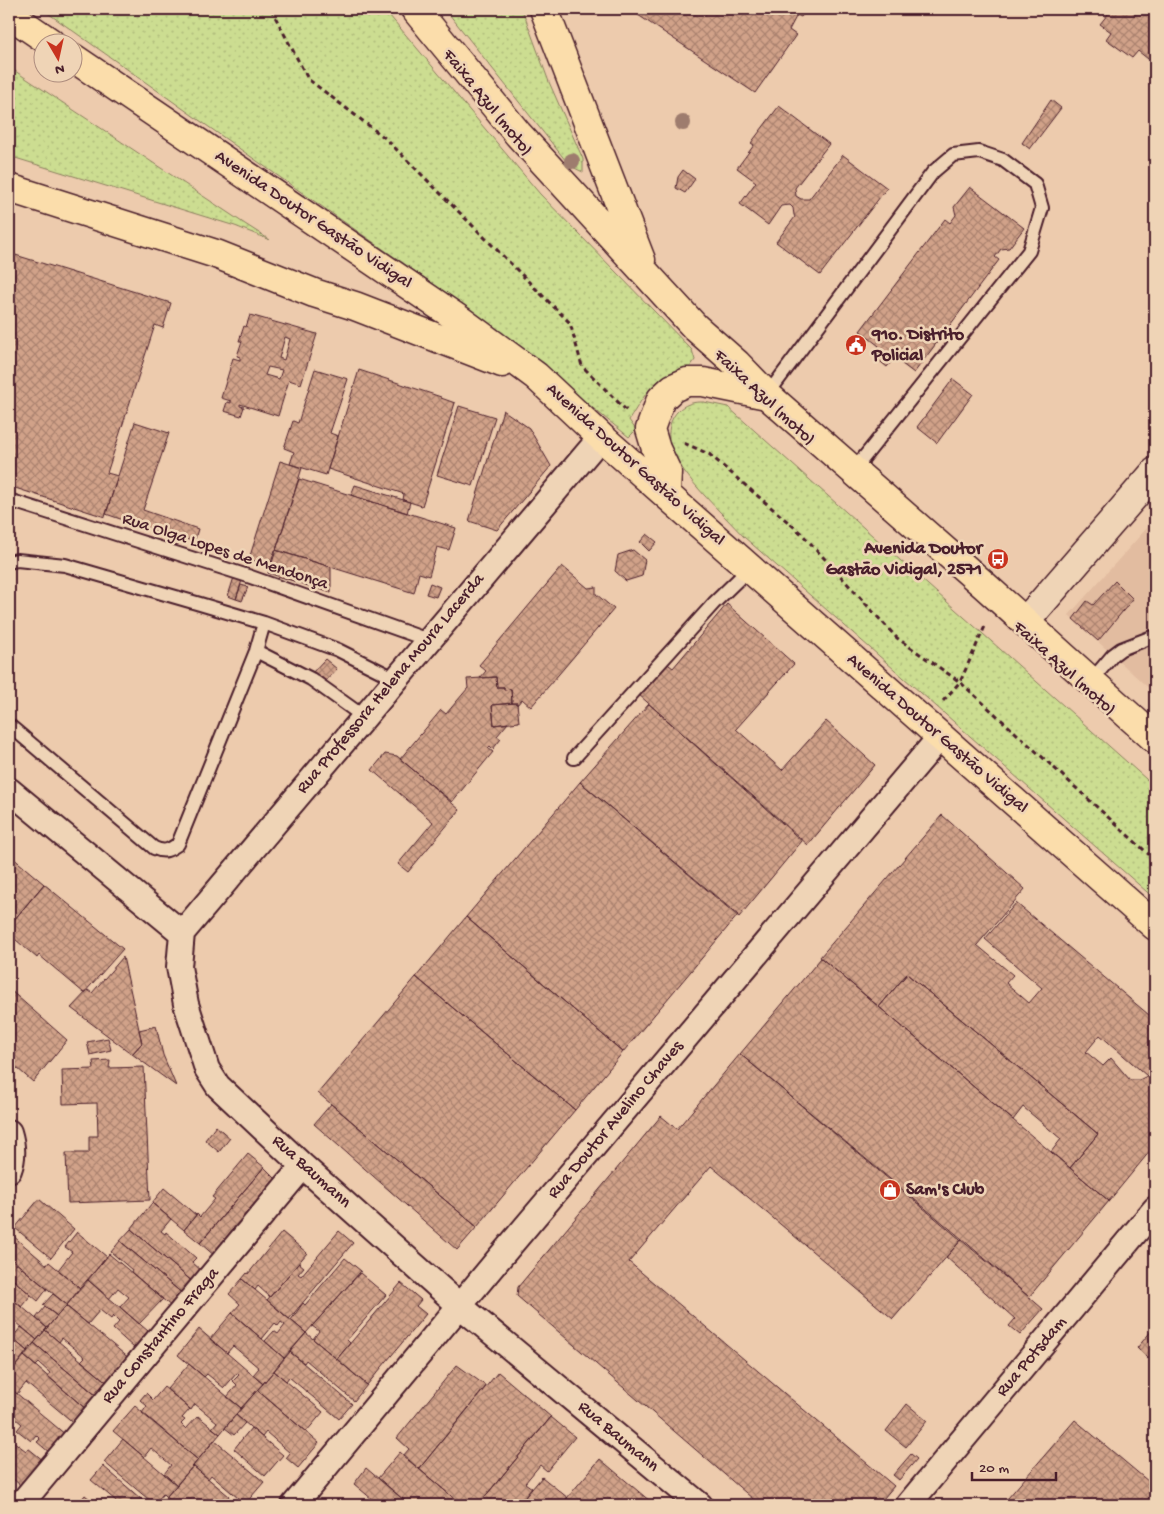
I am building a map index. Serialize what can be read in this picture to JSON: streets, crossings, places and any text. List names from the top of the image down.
{
  "streets": {
    "highway": ["Avenida Doutor Gastão Vidigal"],
    "street": [
      "Faixa Azul (moto)",
      "Rua Professora Helena Moura Lacerda",
      "Rua Doutor Avelino Chaves",
      "Rua Baumann",
      "Rua Constantino Fraga",
      "Rua Potsdam"
    ],
    "lane": ["Rua Olga Lopes de Mendonça"]
  },
  "crossings": [
    ["Avenida Doutor Gastão Vidigal", "Rua Professora Helena Moura Lacerda"],
    ["Avenida Doutor Gastão Vidigal", "Rua Doutor Avelino Chaves"],
    ["Rua Olga Lopes de Mendonça", "Rua Professora Helena Moura Lacerda"],
    ["Rua Professora Helena Moura Lacerda", "Rua Baumann"],
    ["Rua Doutor Avelino Chaves", "Rua Baumann"],
    ["Rua Baumann", "Rua Constantino Fraga"]
  ],
  "places": {
    "public building": ["91o. Distrito Policial"],
    "bus stop": ["Avenida Doutor Gastão Vidigal, 2571"],
    "shop": ["Sam's Club"]
  },
  "scale_bar": "20 m",
  "north": "bottom"
}
